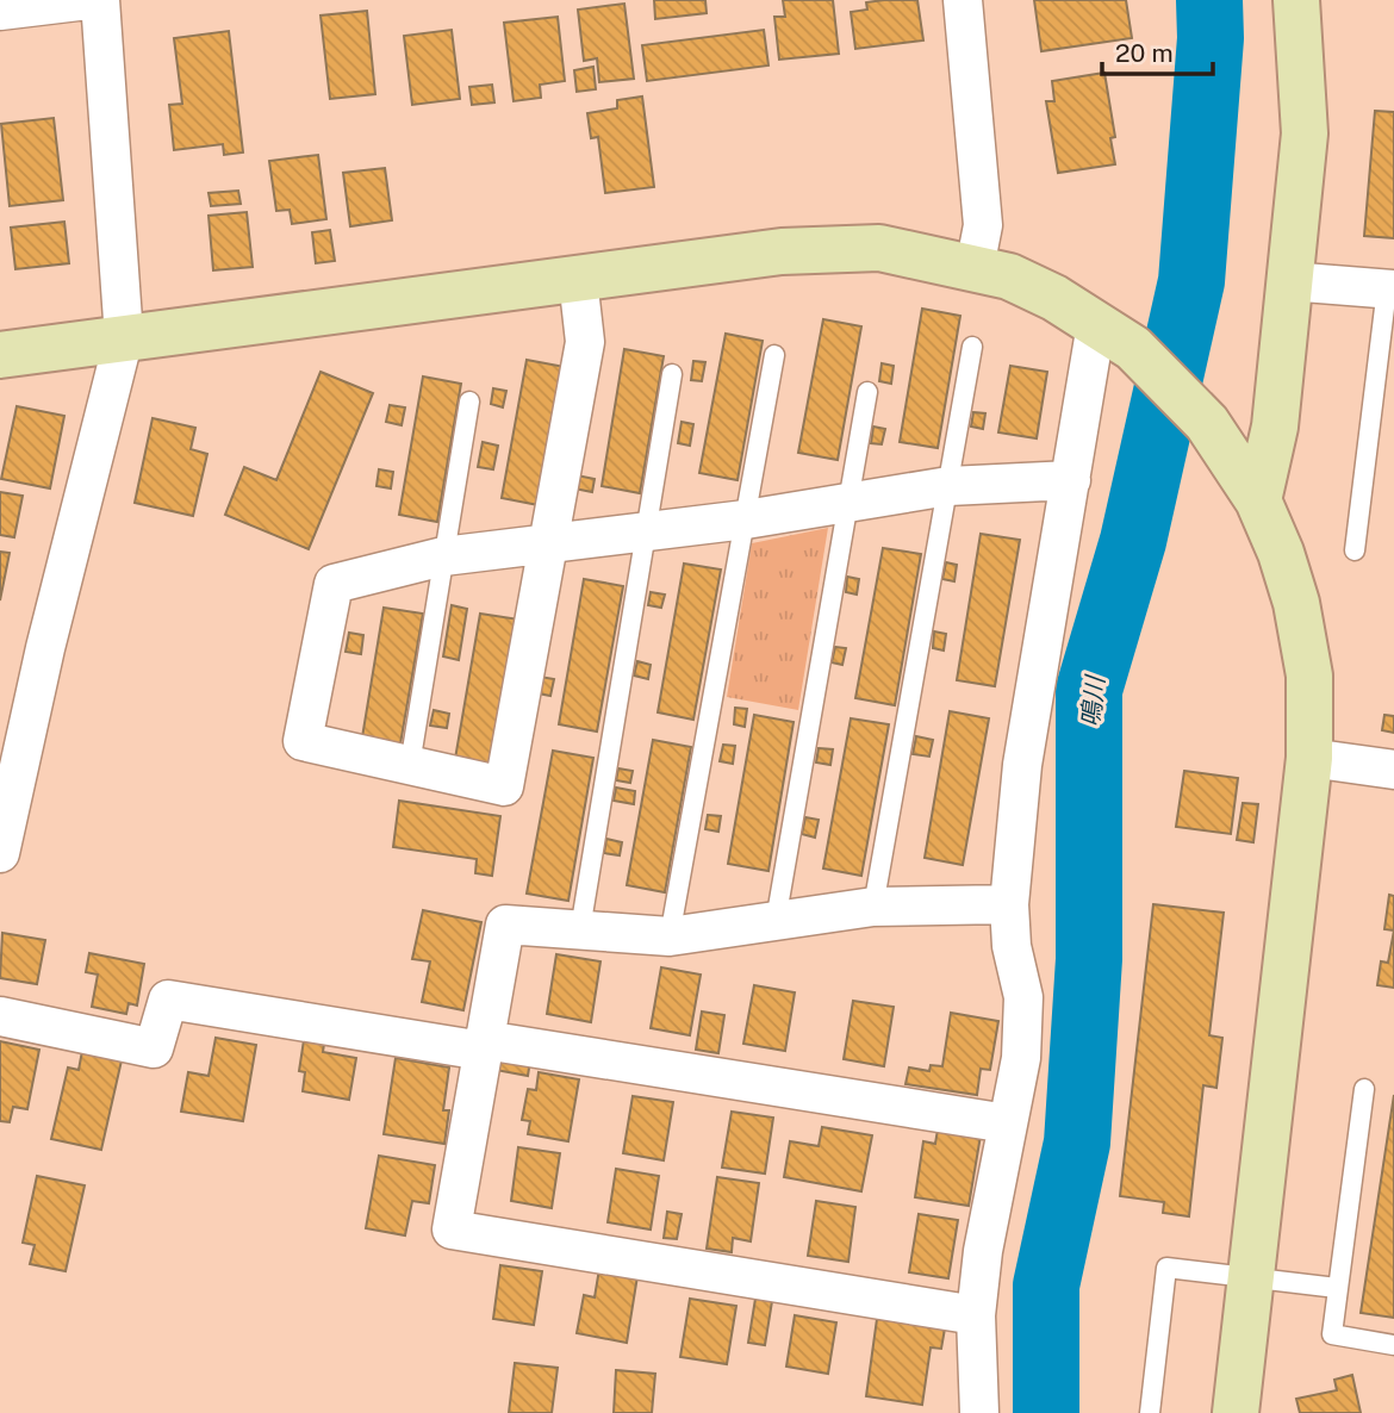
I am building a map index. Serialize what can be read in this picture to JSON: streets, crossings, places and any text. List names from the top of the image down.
{
  "water": ["鳴川"],
  "scale_bar": "20 m"
}
